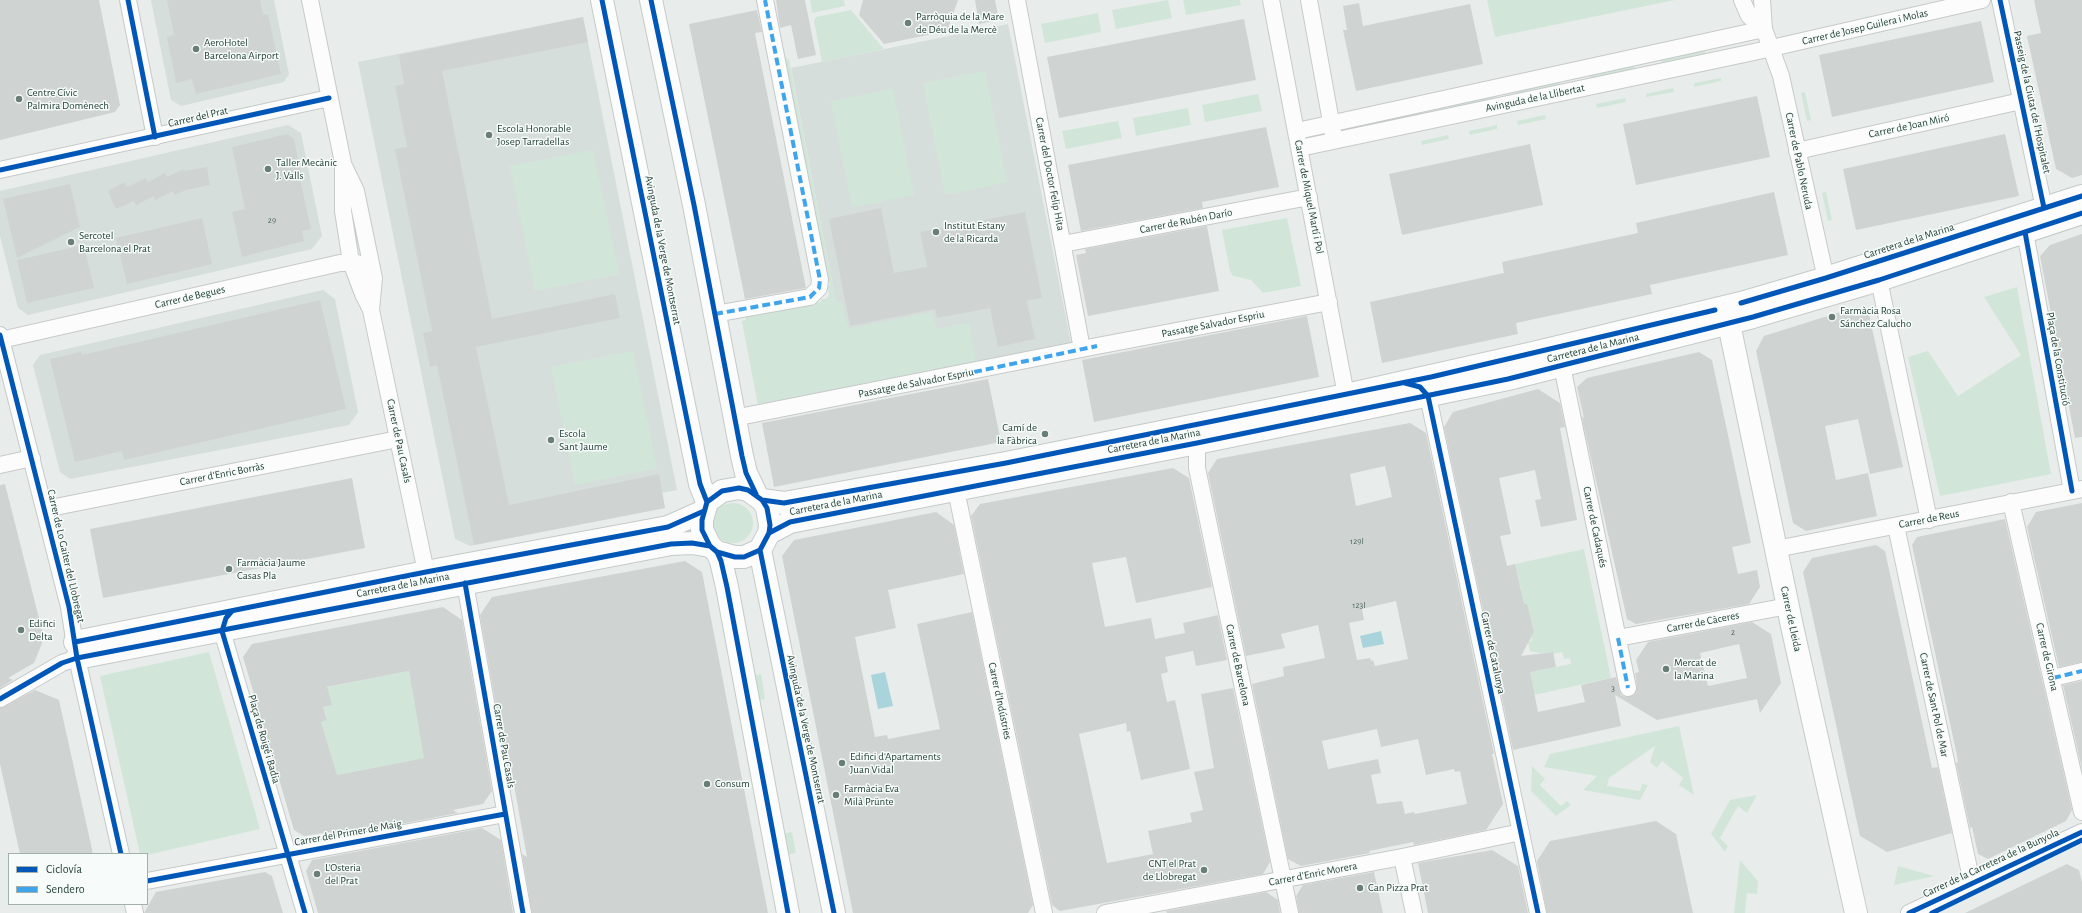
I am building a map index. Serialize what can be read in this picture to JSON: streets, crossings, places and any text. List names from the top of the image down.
{
  "streets": {
    "street": [
      "Carrer de Josep Guilera i Molas",
      "Avinguda de la Llibertat",
      "Passeig de la Ciutat de l'Hospitalet",
      "Carrer del Prat",
      "Carrer de Joan Miró",
      "Carrer de Pablo Neruda",
      "Carrer del Doctor Felip Hita",
      "Carrer de Miquel Martí i Pol",
      "Carrer de Rubén Darío",
      "Carretera de la Marina",
      "Avinguda de la Verge de Montserrat",
      "Carrer de Begues",
      "Passatge Salvador Espriu",
      "Plaça de la Constitució",
      "Passatge de Salvador Espriu",
      "Carrer de Pau Casals",
      "Carrer d'Enric Borràs",
      "Carrer de Reus",
      "Carrer de Cadaqués",
      "Carrer de Lo Gaiter del Llobregat",
      "Carrer de Lleida",
      "Carrer de Càceres",
      "Carrer de Catalunya",
      "Carrer de Girona",
      "Carrer de Barcelona",
      "Carrer d'Indústries",
      "Carrer de Sant Pol de Mar",
      "Plaça de Roigé i Badia",
      "Carrer del Primer de Maig",
      "Carrer de la Carretera de la Bunyola",
      "Carrer d'Enric Morera"
    ]
  },
  "crossings": [
    ["Carrer de Josep Guilera i Molas", "Avinguda de la Llibertat"],
    ["Carrer de Josep Guilera i Molas", "Carrer de Pablo Neruda"],
    ["Avinguda de la Llibertat", "Carrer de Pablo Neruda"],
    ["Avinguda de la Llibertat", "Carrer de Miquel Martí i Pol"],
    ["Passeig de la Ciutat de l'Hospitalet", "Carrer de Joan Miró"],
    ["Passeig de la Ciutat de l'Hospitalet", "Carretera de la Marina"],
    ["Carrer del Prat", "Carrer de Pau Casals"],
    ["Carrer de Joan Miró", "Carrer de Pablo Neruda"],
    ["Carrer de Pablo Neruda", "Carretera de la Marina"],
    ["Carrer del Doctor Felip Hita", "Carrer de Rubén Darío"],
    ["Carrer del Doctor Felip Hita", "Passatge Salvador Espriu"],
    ["Carrer del Doctor Felip Hita", "Passatge de Salvador Espriu"],
    ["Carrer de Miquel Martí i Pol", "Carrer de Rubén Darío"],
    ["Carrer de Miquel Martí i Pol", "Carretera de la Marina"],
    ["Carrer de Miquel Martí i Pol", "Passatge Salvador Espriu"],
    ["Carretera de la Marina", "Avinguda de la Verge de Montserrat"],
    ["Carretera de la Marina", "Plaça de la Constitució"],
    ["Carretera de la Marina", "Carrer de Pau Casals"],
    ["Carretera de la Marina", "Carrer de Cadaqués"],
    ["Carretera de la Marina", "Carrer de Lo Gaiter del Llobregat"],
    ["Carretera de la Marina", "Carrer de Lleida"],
    ["Carretera de la Marina", "Carrer de Catalunya"],
    ["Carretera de la Marina", "Carrer de Barcelona"],
    ["Carretera de la Marina", "Carrer d'Indústries"],
    ["Carretera de la Marina", "Plaça de Roigé i Badia"],
    ["Carrer de Begues", "Carrer de Pau Casals"],
    ["Carrer de Begues", "Carrer de Lo Gaiter del Llobregat"],
    ["Passatge Salvador Espriu", "Passatge de Salvador Espriu"],
    ["Plaça de la Constitució", "Carrer de Reus"],
    ["Carrer de Pau Casals", "Carrer d'Enric Borràs"],
    ["Carrer de Pau Casals", "Carrer del Primer de Maig"],
    ["Carrer d'Enric Borràs", "Carrer de Lo Gaiter del Llobregat"],
    ["Carrer de Reus", "Carrer de Lleida"],
    ["Carrer de Reus", "Carrer de Girona"],
    ["Carrer de Reus", "Carrer de Sant Pol de Mar"],
    ["Carrer de Cadaqués", "Carrer de Càceres"],
    ["Carrer de Lleida", "Carrer de Càceres"],
    ["Carrer de Catalunya", "Carrer d'Enric Morera"],
    ["Carrer de Barcelona", "Carrer d'Enric Morera"],
    ["Carrer de Sant Pol de Mar", "Carrer de la Carretera de la Bunyola"],
    ["Plaça de Roigé i Badia", "Carrer del Primer de Maig"]
  ],
  "places": [
    "Parròquia de la Mare de Déu de la Mercè",
    "AeroHotel Barcelona Airport",
    "Centre Cívic Palmira Domènech",
    "Escola Honorable Josep Tarradellas",
    "Taller Mecànic J. Valls",
    "Institut Estany de la Ricarda",
    "Sercotel Barcelona el Prat",
    "Farmàcia Rosa Sánchez Calucho",
    "Camí de la Fàbrica",
    "Escola Sant Jaume",
    "Farmàcia Jaume Casas Pla",
    "Edifici Delta",
    "Mercat de la Marina",
    "Edifici d'Apartaments Juan Vidal",
    "Consum",
    "Farmàcia Eva Milà Prünte",
    "CNT el Prat de Llobregat",
    "L'Osteria del Prat",
    "Can Pizza Prat"
  ],
  "house_numbers": [
    "29",
    "129I",
    "123I",
    "2",
    "3"
  ],
  "legend": ["Ciclovía", "Sendero"]
}
